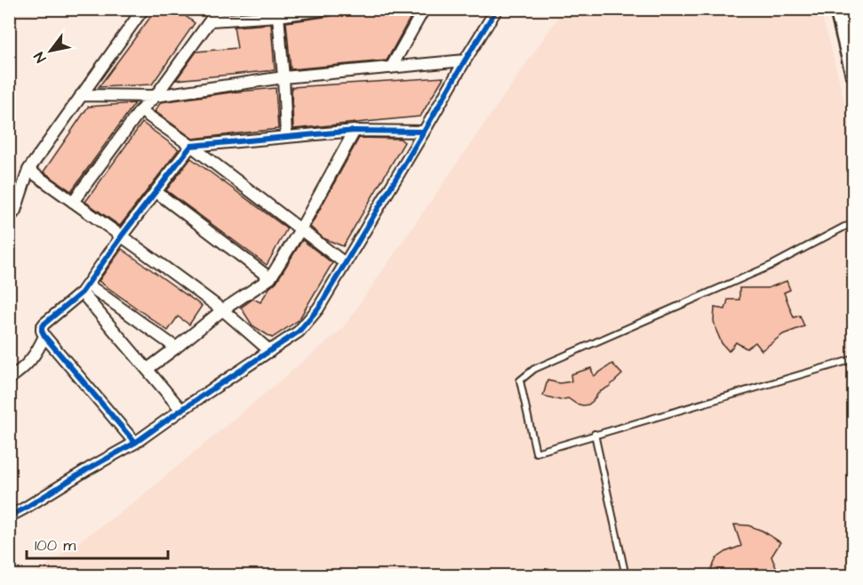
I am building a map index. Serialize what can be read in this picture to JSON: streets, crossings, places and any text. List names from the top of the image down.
{
  "scale_bar": "100 m",
  "north": "bottom left"
}
